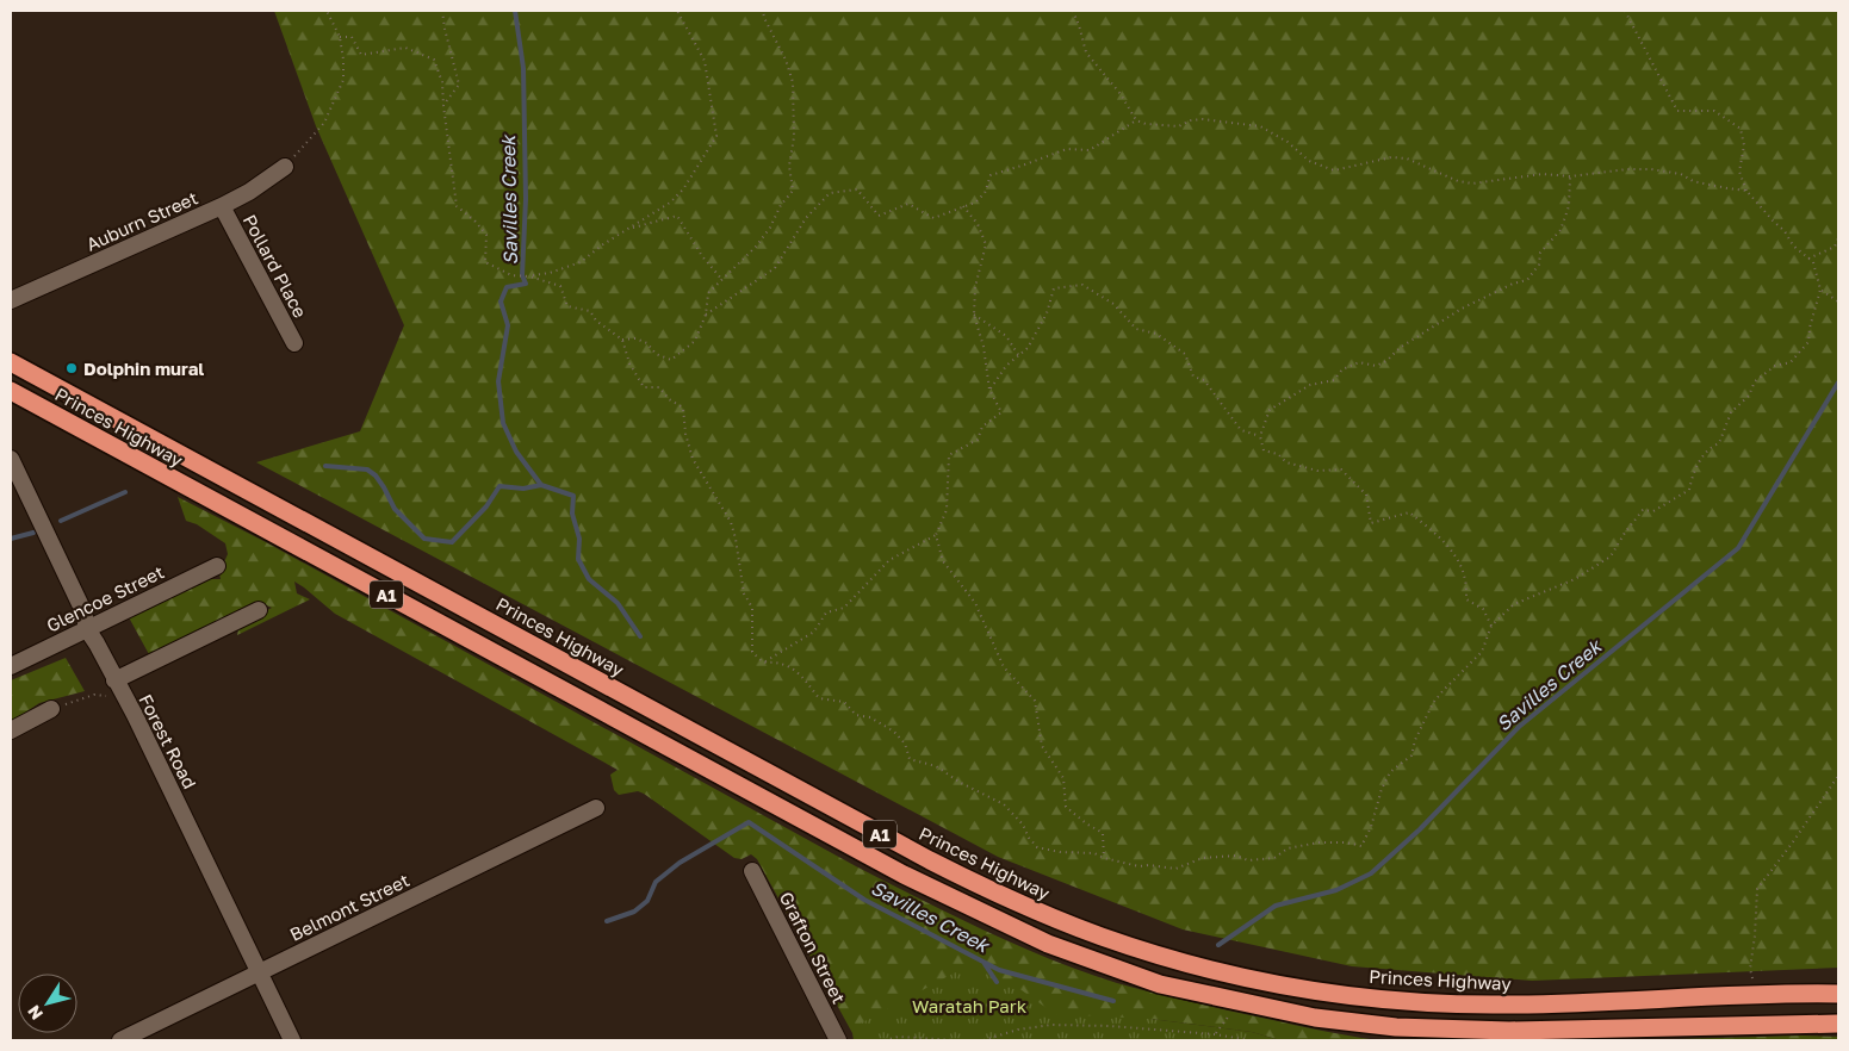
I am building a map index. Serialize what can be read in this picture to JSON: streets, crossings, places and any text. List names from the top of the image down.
{
  "streets": {
    "highway": ["Princes Highway", "A1"],
    "street": [
      "Auburn Street",
      "Pollard Place",
      "Glencoe Street",
      "Forest Road",
      "Belmont Street",
      "Grafton Street"
    ]
  },
  "crossings": [
    ["Auburn Street", "Pollard Place"],
    ["Glencoe Street", "Forest Road"],
    ["Forest Road", "Belmont Street"]
  ],
  "water": ["Savilles Creek"],
  "parks": ["Waratah Park"],
  "places": ["Dolphin mural"],
  "north": "bottom left"
}
